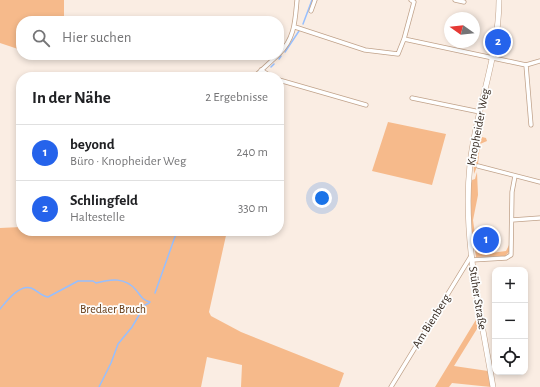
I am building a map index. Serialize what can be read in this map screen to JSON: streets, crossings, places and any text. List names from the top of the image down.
{
  "streets": {
    "main road": ["Knopheider Weg", "Stüher Straße"],
    "street": ["Am Bienberg"]
  },
  "crossings": [
    ["Knopheider Weg", "Stüher Straße"],
    ["Knopheider Weg", "Am Bienberg"],
    ["Stüher Straße", "Am Bienberg"]
  ],
  "parks": ["Bredaer Bruch"],
  "north": "left",
  "page": {
    "search": "Hier suchen",
    "pins": ["2", "1"],
    "heading": ["In der Nähe", "2 Ergebnisse"],
    "list": [
      {
        "mark": "1",
        "name": "beyond",
        "note": "Büro · Knopheider Weg",
        "value": "240 m"
      },
      {
        "mark": "2",
        "name": "Schlingfeld",
        "note": "Haltestelle",
        "value": "330 m"
      }
    ],
    "map_buttons": ["+", "−"]
  }
}
